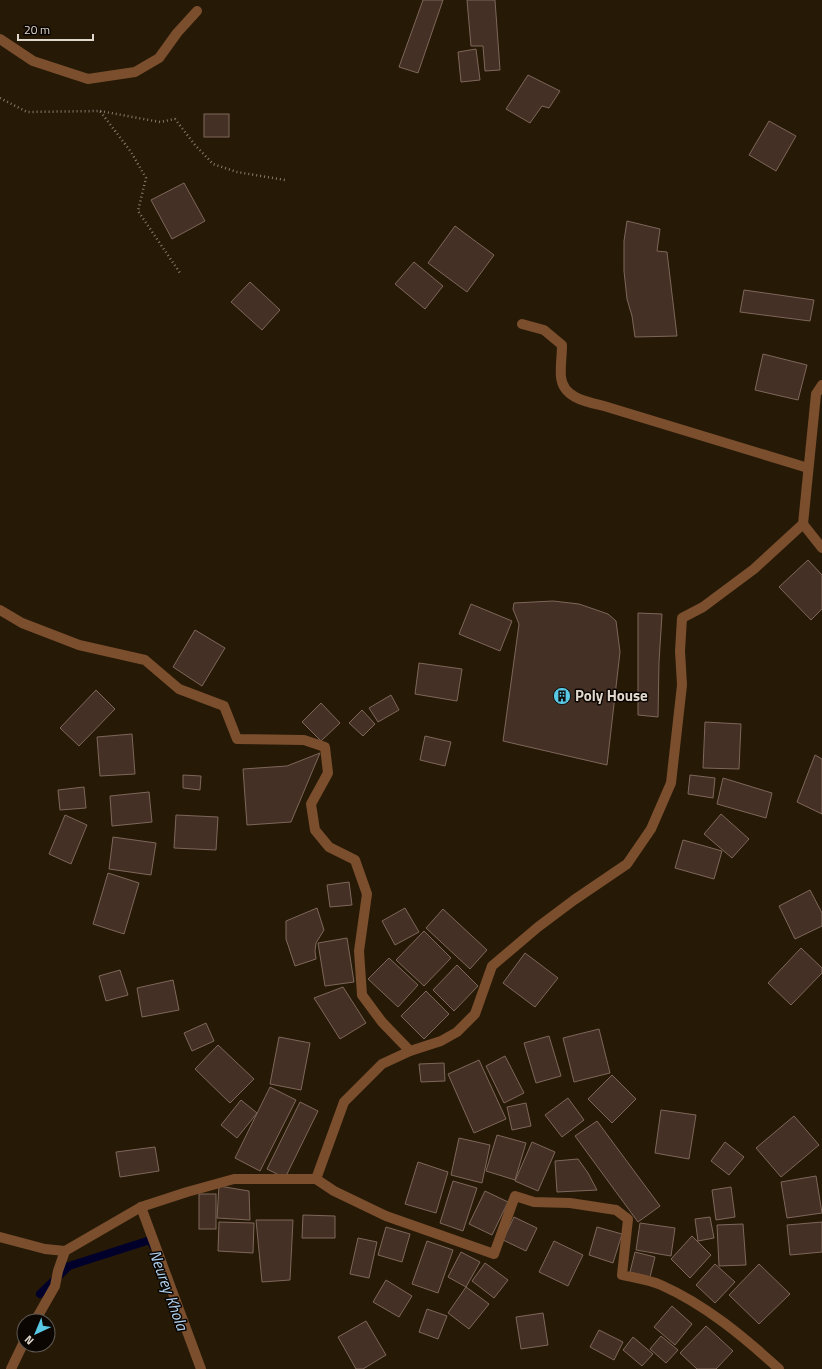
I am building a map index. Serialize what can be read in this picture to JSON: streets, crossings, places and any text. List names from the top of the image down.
{
  "water": ["Neurey Khola"],
  "places": {
    "building": ["Poly House"]
  },
  "scale_bar": "20 m",
  "north": "bottom left"
}
